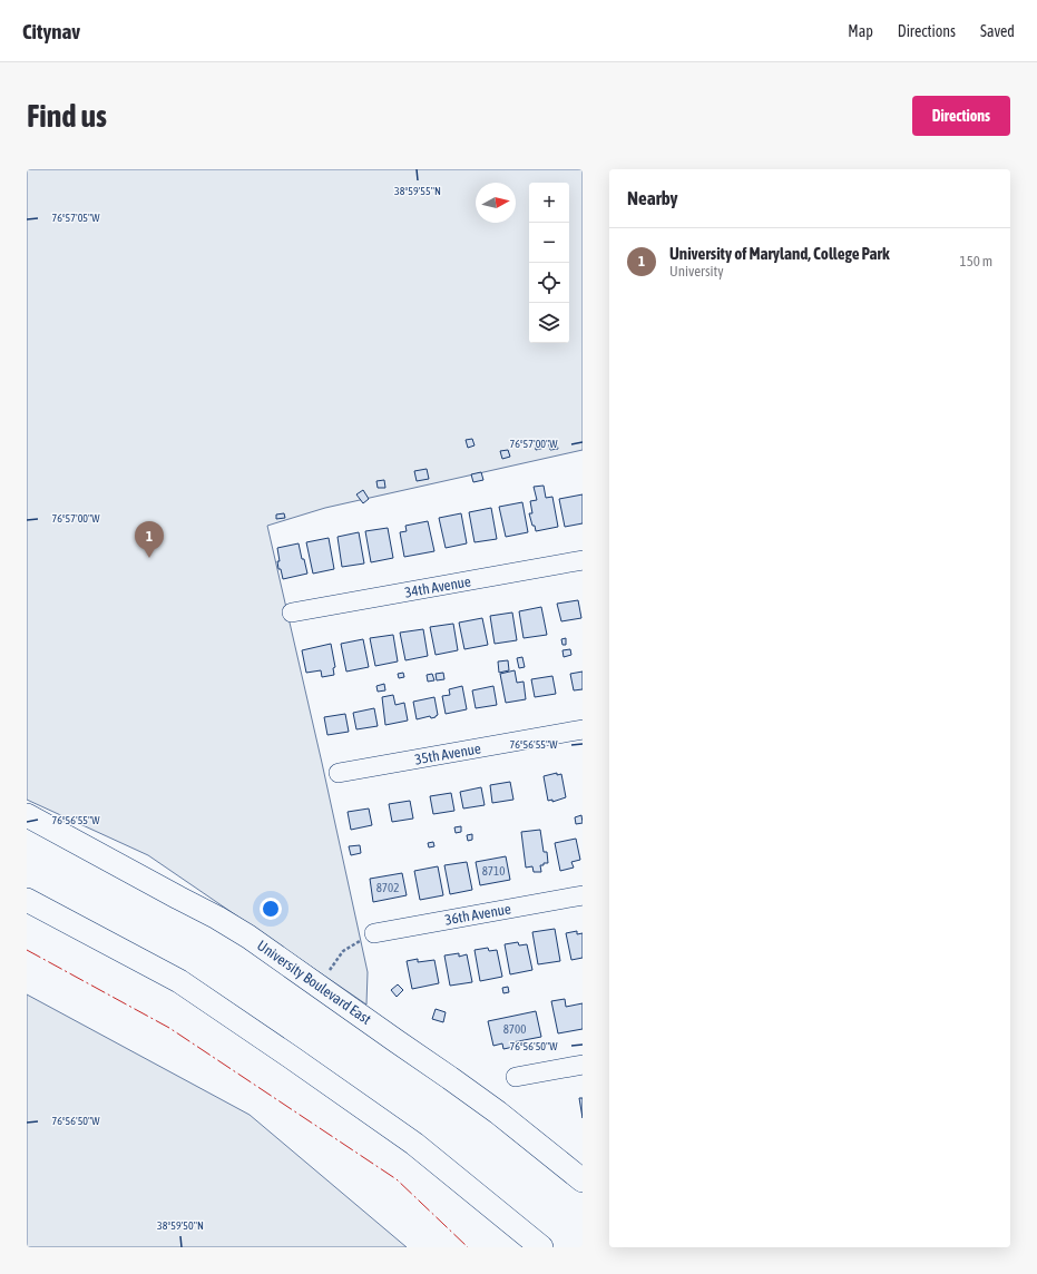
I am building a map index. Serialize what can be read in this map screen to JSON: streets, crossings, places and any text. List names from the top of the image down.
{
  "streets": {
    "main road": ["University Boulevard East"],
    "street": ["34th Avenue", "35th Avenue", "36th Avenue"]
  },
  "house_numbers": ["8710", "8702", "8700"],
  "north": "right",
  "page": {
    "header": "Citynav",
    "nav": ["Map", "Directions", "Saved"],
    "buttons": "Directions",
    "title": "Find us",
    "heading": "Nearby",
    "map_buttons": ["+", "−"],
    "list": [
      {
        "mark": "1",
        "name": "University of Maryland, College Park",
        "note": "University",
        "value": "150 m"
      }
    ],
    "pins": "1"
  },
  "coordinates": [
    "38°59'55\"N",
    "76°57'05\"W",
    "76°57'00\"W",
    "76°56'55\"W",
    "76°56'50\"W",
    "38°59'50\"N"
  ]
}
